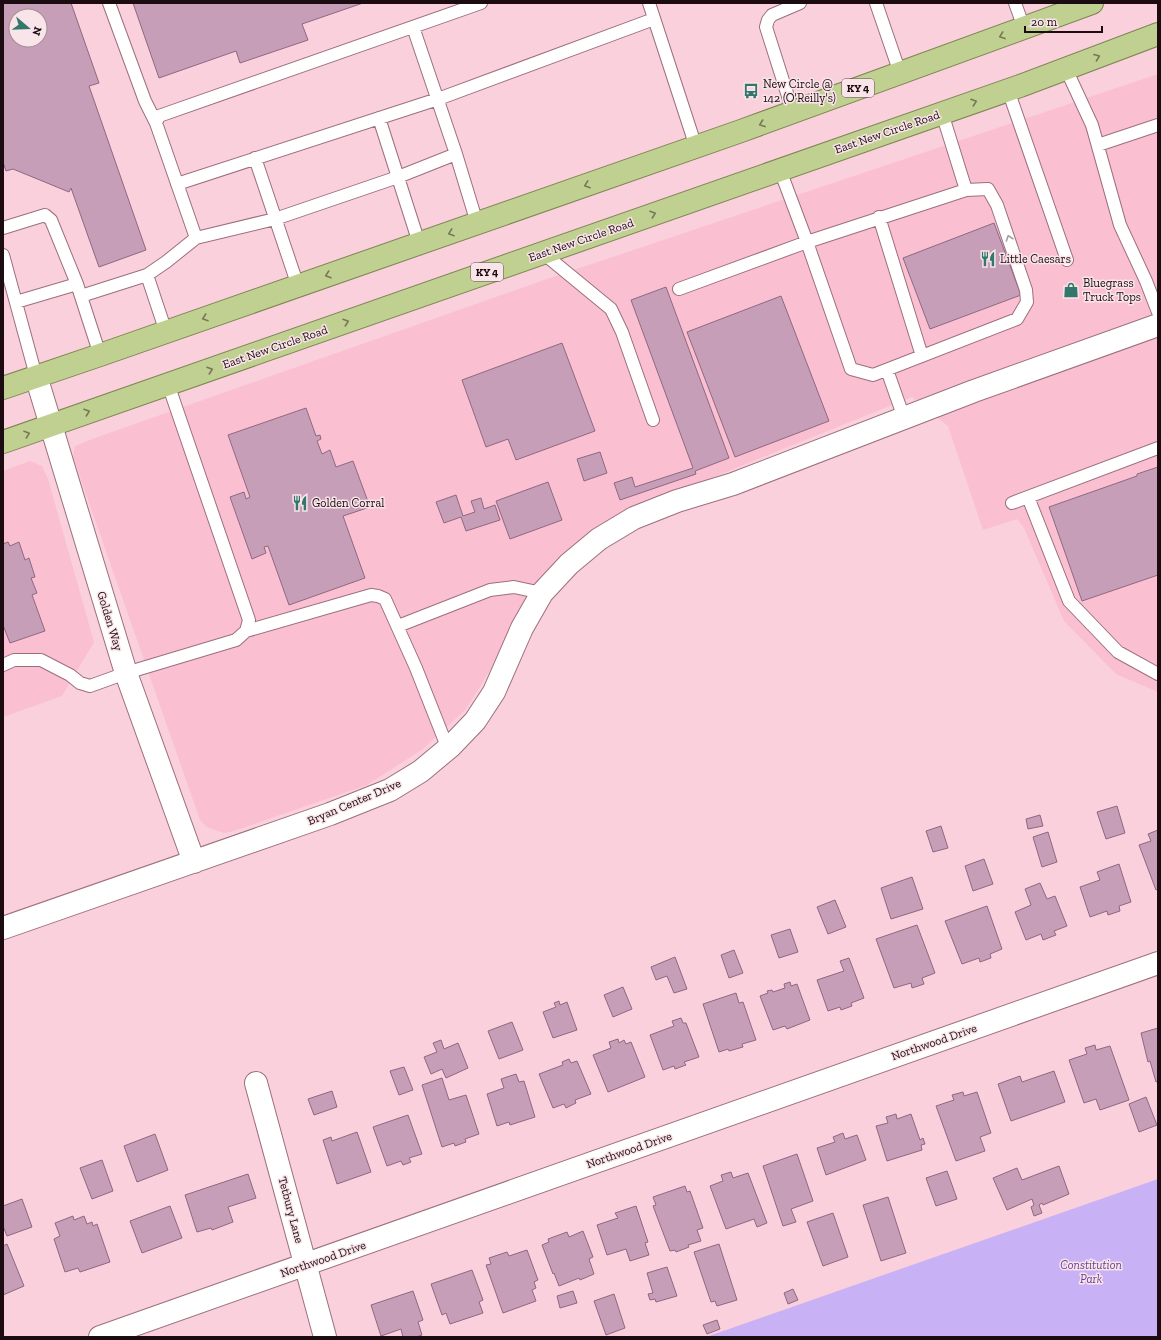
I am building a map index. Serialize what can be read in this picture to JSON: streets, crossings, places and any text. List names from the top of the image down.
{
  "streets": {
    "highway": ["KY 4", "East New Circle Road"],
    "street": [
      "Golden Way",
      "Bryan Center Drive",
      "Northwood Drive",
      "Tetbury Lane"
    ]
  },
  "crossings": [
    ["KY 4", "Golden Way"],
    ["East New Circle Road", "Golden Way"],
    ["Golden Way", "Bryan Center Drive"],
    ["Northwood Drive", "Tetbury Lane"]
  ],
  "parks": ["Constitution Park"],
  "places": {
    "bus stop": ["New Circle @ 142 (O'Reilly's)"],
    "restaurant": ["Little Caesars", "Golden Corral"],
    "shop": ["Bluegrass Truck Tops"]
  },
  "scale_bar": "20 m",
  "north": "right"
}
